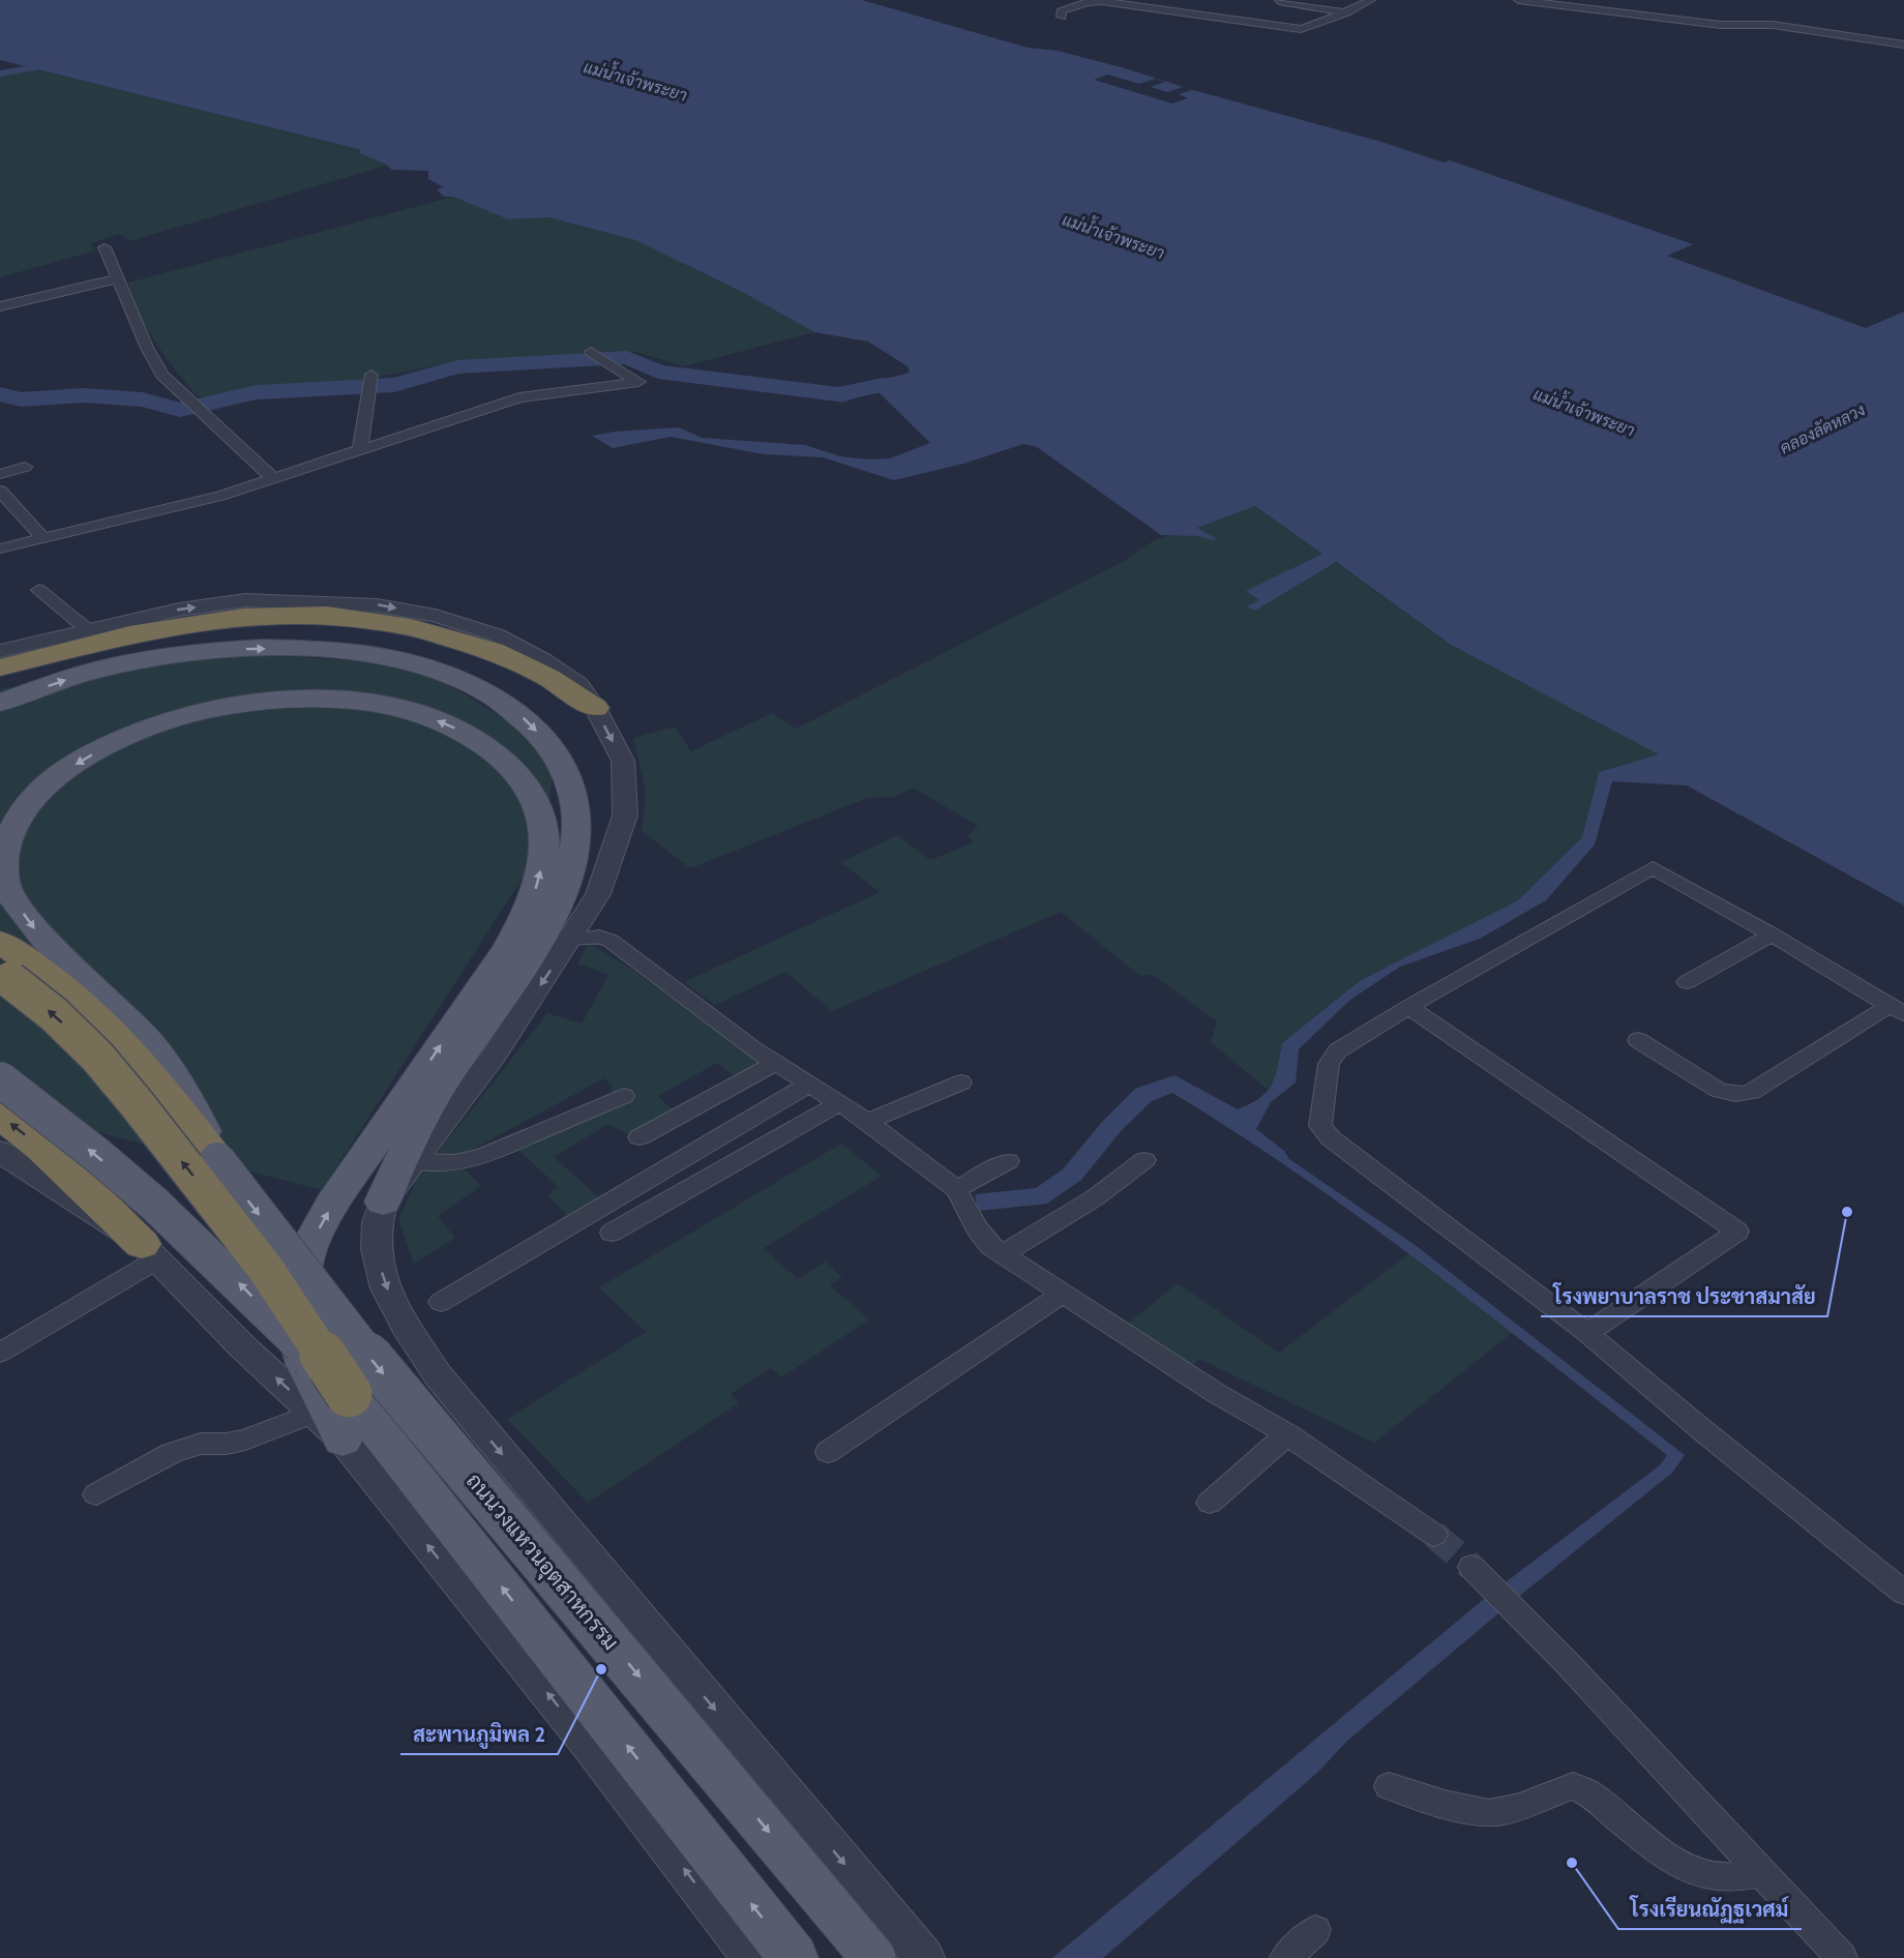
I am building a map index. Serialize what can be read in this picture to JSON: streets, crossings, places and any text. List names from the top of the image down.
{
  "streets": {
    "main road": ["ถนนวงแหวนอุตสาหกรรม"]
  },
  "water": ["แม่น้ำเจ้าพระยา", "คลองลัดหลวง"],
  "places": ["โรงพยาบาลราช ประชาสมาสัย", "สะพานภูมิพล 2", "โรงเรียนณัฏฐเวศม์"]
}
